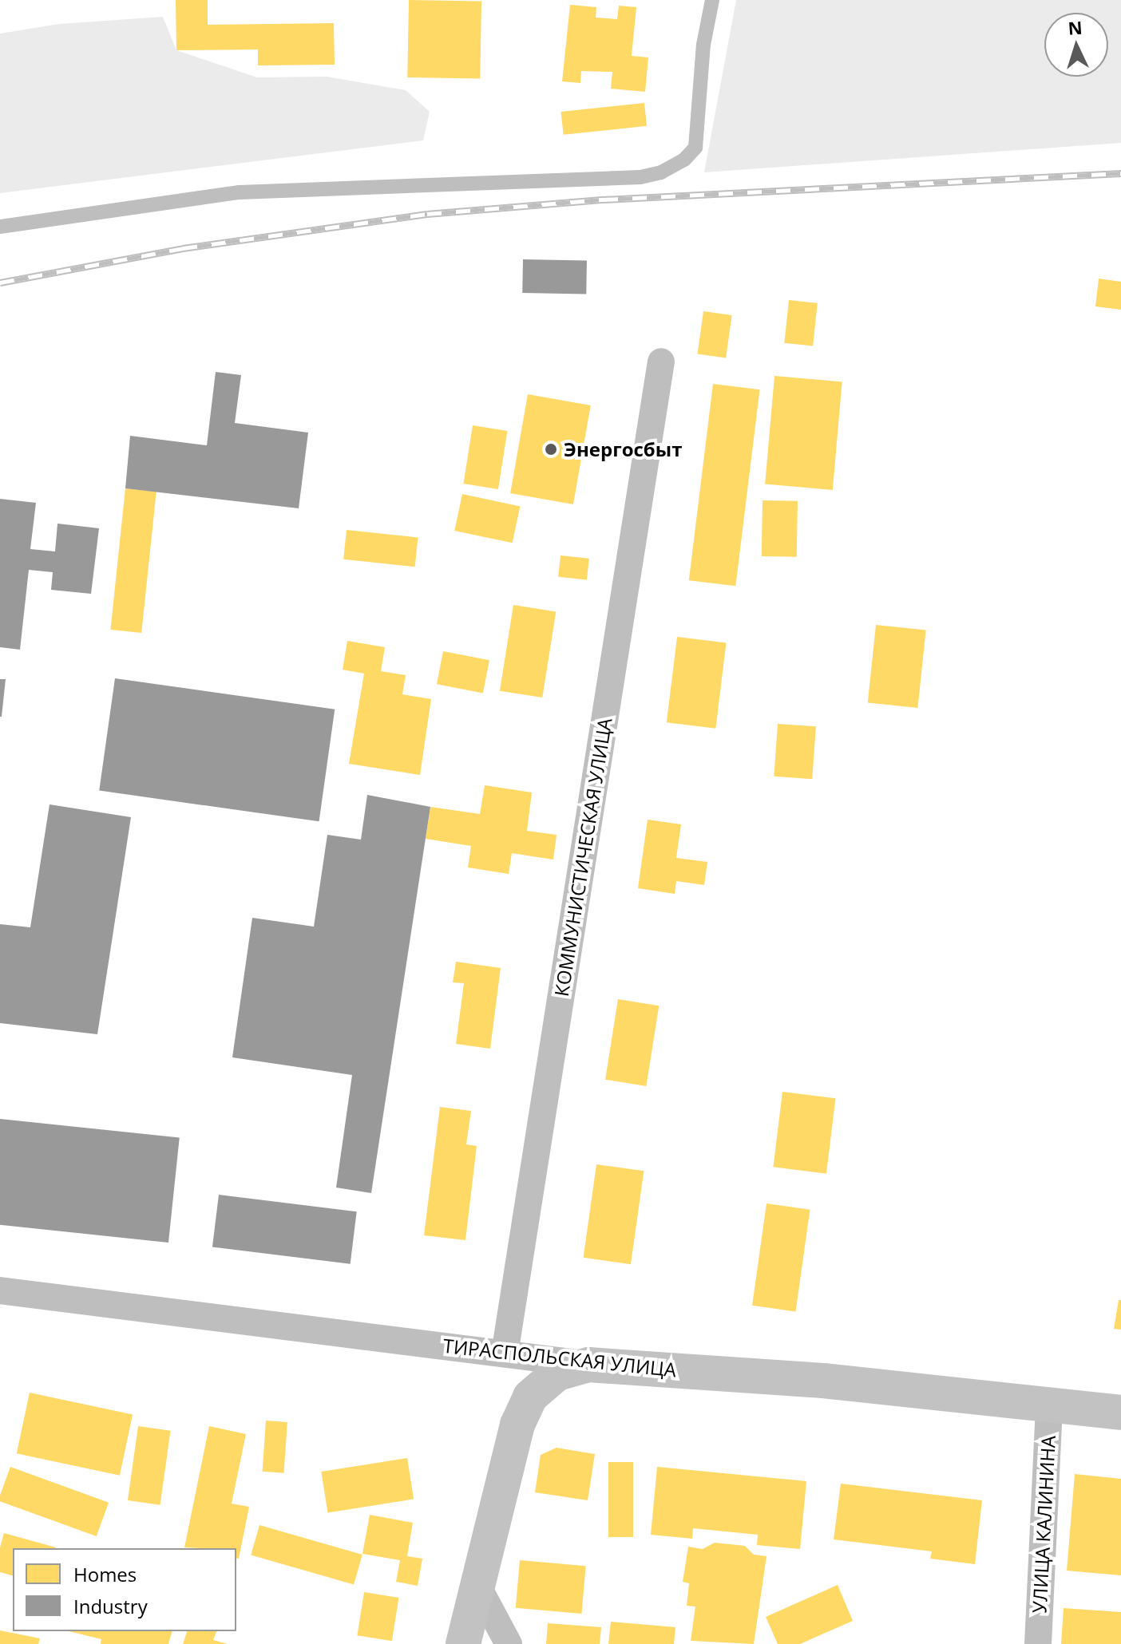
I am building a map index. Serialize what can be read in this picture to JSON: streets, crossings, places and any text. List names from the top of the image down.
{
  "streets": {
    "main road": ["ТИРАСПОЛЬСКАЯ УЛИЦА"],
    "street": ["КОММУНИСТИЧЕСКАЯ УЛИЦА", "УЛИЦА КАЛИНИНА"]
  },
  "crossings": [
    ["КОММУНИСТИЧЕСКАЯ УЛИЦА", "ТИРАСПОЛЬСКАЯ УЛИЦА"],
    ["ТИРАСПОЛЬСКАЯ УЛИЦА", "УЛИЦА КАЛИНИНА"]
  ],
  "places": ["Энергосбыт"],
  "legend": ["Homes", "Industry"],
  "north": "top"
}
